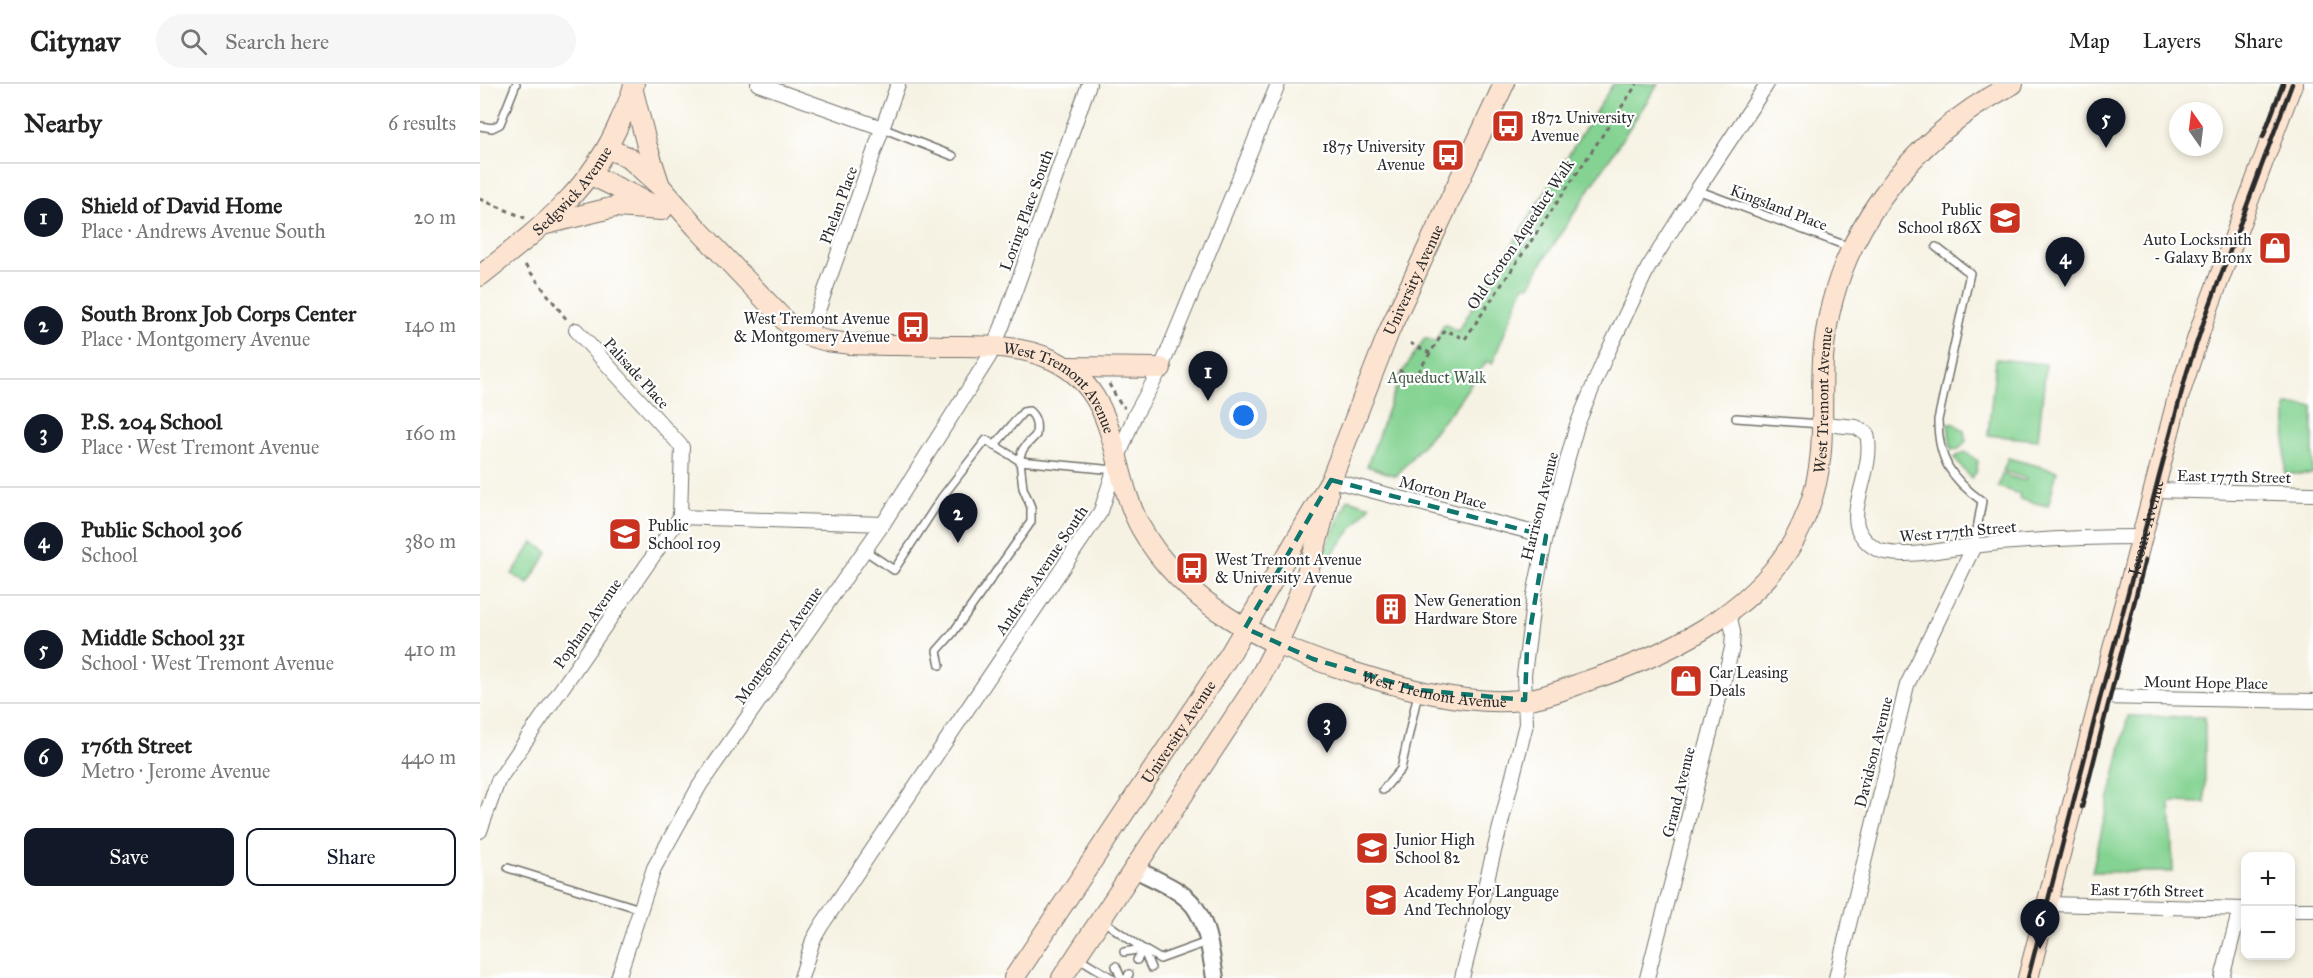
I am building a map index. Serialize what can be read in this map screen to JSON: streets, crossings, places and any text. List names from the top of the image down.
{
  "streets": {
    "main road": [
      "Sedgwick Avenue",
      "University Avenue",
      "West Tremont Avenue",
      "Jerome Avenue"
    ],
    "street": [
      "Phelan Place",
      "Loring Place South",
      "Palisade Place",
      "East 177th Street",
      "Morton Place",
      "Harrison Avenue",
      "West 177th Street",
      "Andrews Avenue South",
      "Popham Avenue",
      "Montgomery Avenue",
      "Mount Hope Place",
      "Davidson Avenue",
      "Grand Avenue",
      "East 176th Street"
    ],
    "lane": ["Kingsland Place"],
    "path": ["Old Croton Aqueduct Walk"]
  },
  "crossings": [
    ["Sedgwick Avenue", "West Tremont Avenue"],
    ["Phelan Place", "West Tremont Avenue"],
    ["Kingsland Place", "West Tremont Avenue"],
    ["Kingsland Place", "Harrison Avenue"],
    ["Loring Place South", "West Tremont Avenue"],
    ["Loring Place South", "Montgomery Avenue"],
    ["University Avenue", "West Tremont Avenue"],
    ["University Avenue", "Morton Place"],
    ["Palisade Place", "Popham Avenue"],
    ["West Tremont Avenue", "Harrison Avenue"],
    ["West Tremont Avenue", "West 177th Street"],
    ["West Tremont Avenue", "Andrews Avenue South"],
    ["West Tremont Avenue", "Montgomery Avenue"],
    ["West Tremont Avenue", "Grand Avenue"],
    ["East 177th Street", "Jerome Avenue"],
    ["Morton Place", "Harrison Avenue"],
    ["Jerome Avenue", "West 177th Street"],
    ["Jerome Avenue", "Mount Hope Place"],
    ["Jerome Avenue", "East 176th Street"],
    ["West 177th Street", "Davidson Avenue"]
  ],
  "parks": ["Aqueduct Walk"],
  "places": {
    "bus stop": [
      "1872 University Avenue",
      "1875 University Avenue",
      "West Tremont Avenue & Montgomery Avenue",
      "West Tremont Avenue & University Avenue"
    ],
    "school or university": [
      "Public School 186X",
      "Public School 109",
      "Junior High School 82",
      "Academy For Language And Technology"
    ],
    "shop": ["Auto Locksmith - Galaxy Bronx", "Car Leasing Deals"],
    "building": ["New Generation Hardware Store"]
  },
  "north": "top",
  "page": {
    "header": "Citynav",
    "search": "Search here",
    "nav": ["Map", "Layers", "Share"],
    "heading": ["Nearby", "6 results"],
    "pins": [
      "5",
      "4",
      "1",
      "2",
      "3",
      "6"
    ],
    "list": [
      {
        "mark": "1",
        "name": "Shield of David Home",
        "note": "Place · Andrews Avenue South",
        "value": "20 m"
      },
      {
        "mark": "2",
        "name": "South Bronx Job Corps Center",
        "note": "Place · Montgomery Avenue",
        "value": "140 m"
      },
      {
        "mark": "3",
        "name": "P.S. 204 School",
        "note": "Place · West Tremont Avenue",
        "value": "160 m"
      },
      {
        "mark": "4",
        "name": "Public School 306",
        "note": "School",
        "value": "380 m"
      },
      {
        "mark": "5",
        "name": "Middle School 331",
        "note": "School · West Tremont Avenue",
        "value": "410 m"
      },
      {
        "mark": "6",
        "name": "176th Street",
        "note": "Metro · Jerome Avenue",
        "value": "440 m"
      }
    ],
    "buttons": ["Save", "Share"],
    "map_buttons": ["+", "−"]
  }
}
